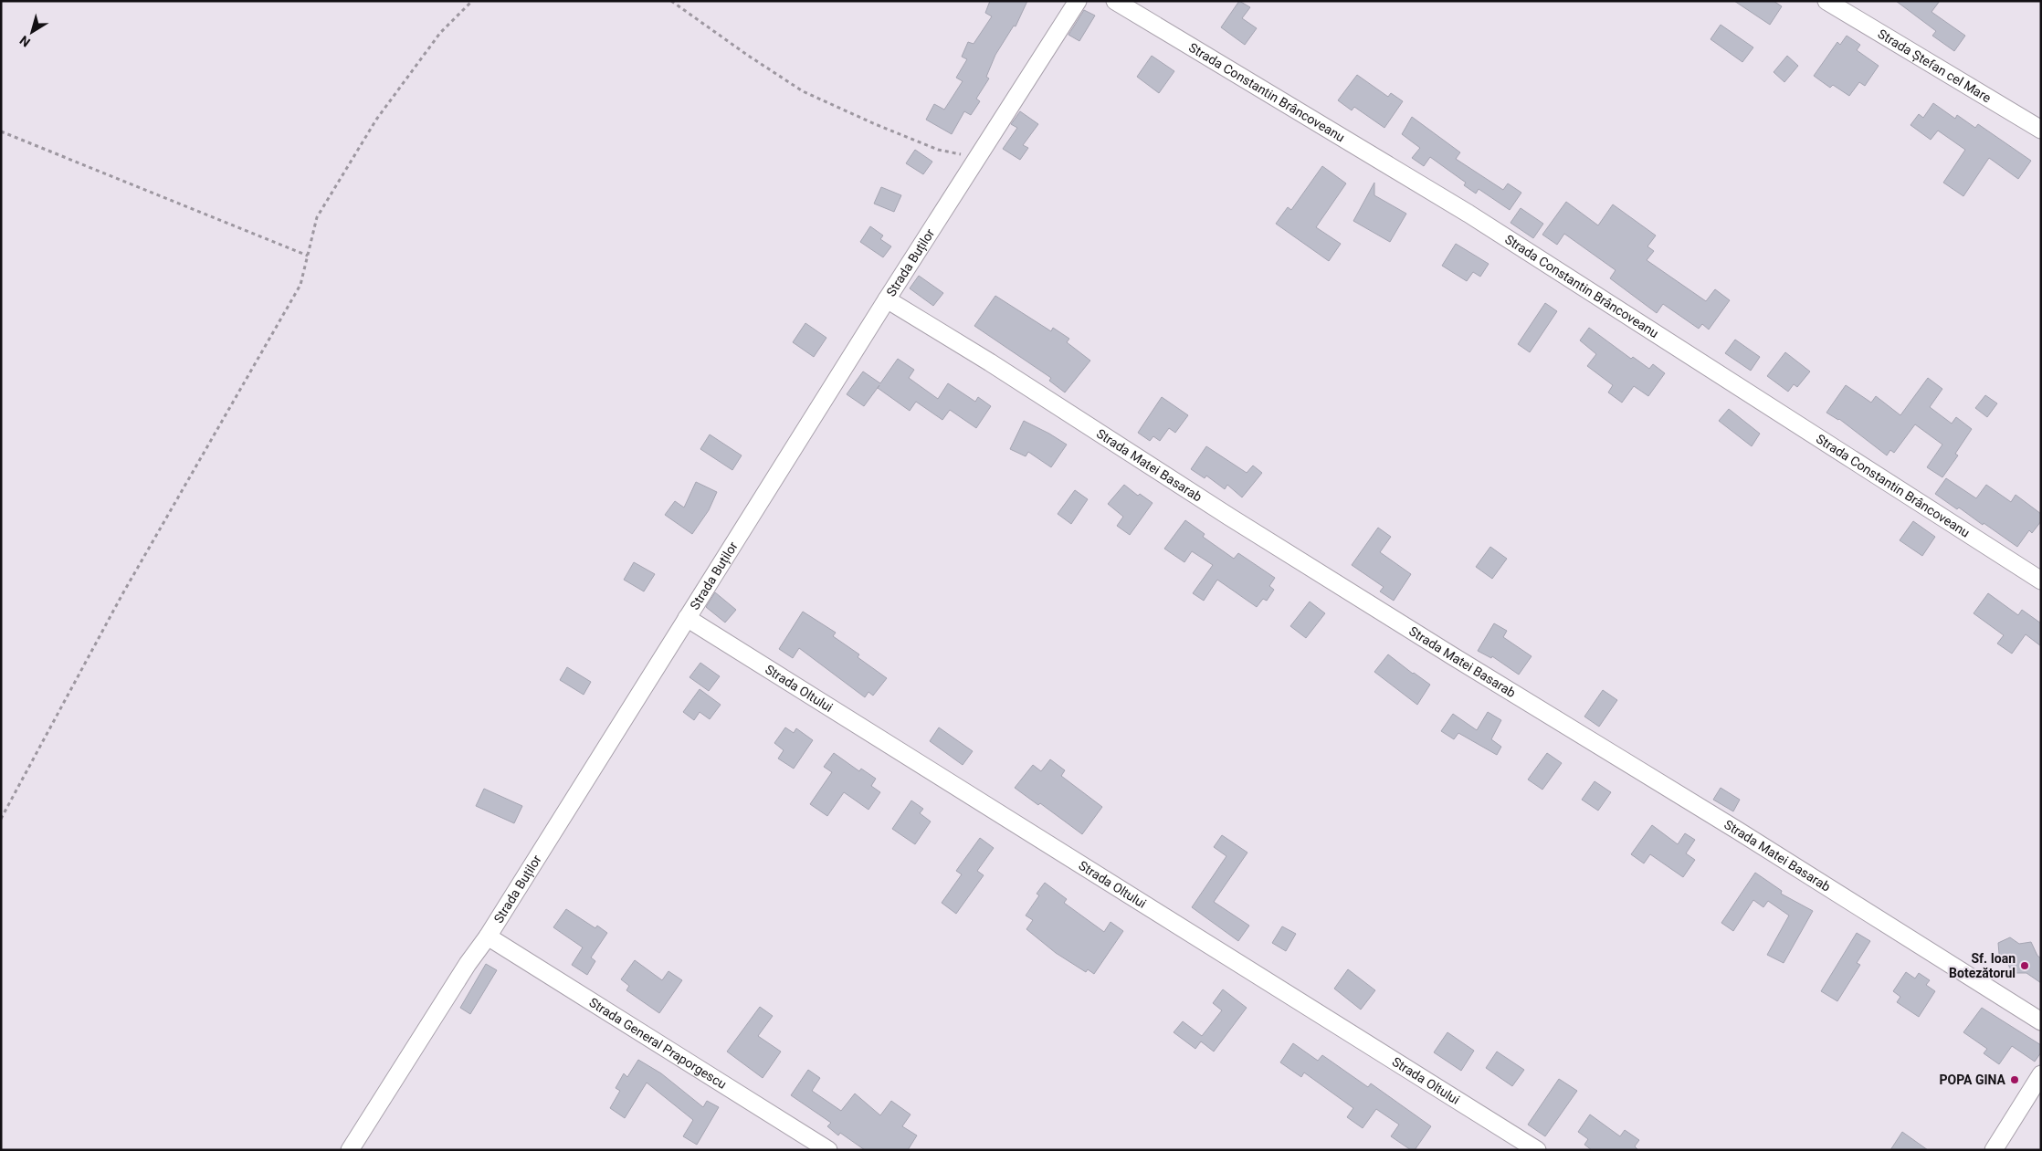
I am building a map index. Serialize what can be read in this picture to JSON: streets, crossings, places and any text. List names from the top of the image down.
{
  "streets": {
    "street": [
      "Strada Ștefan cel Mare",
      "Strada Constantin Brâncoveanu",
      "Strada Buților",
      "Strada Matei Basarab",
      "Strada Oltului",
      "Strada General Praporgescu"
    ]
  },
  "crossings": [
    ["Strada Buților", "Strada Matei Basarab"],
    ["Strada Buților", "Strada Oltului"],
    ["Strada Buților", "Strada General Praporgescu"]
  ],
  "places": ["Sf. Ioan Botezătorul", "POPA GINA"],
  "north": "bottom left"
}
